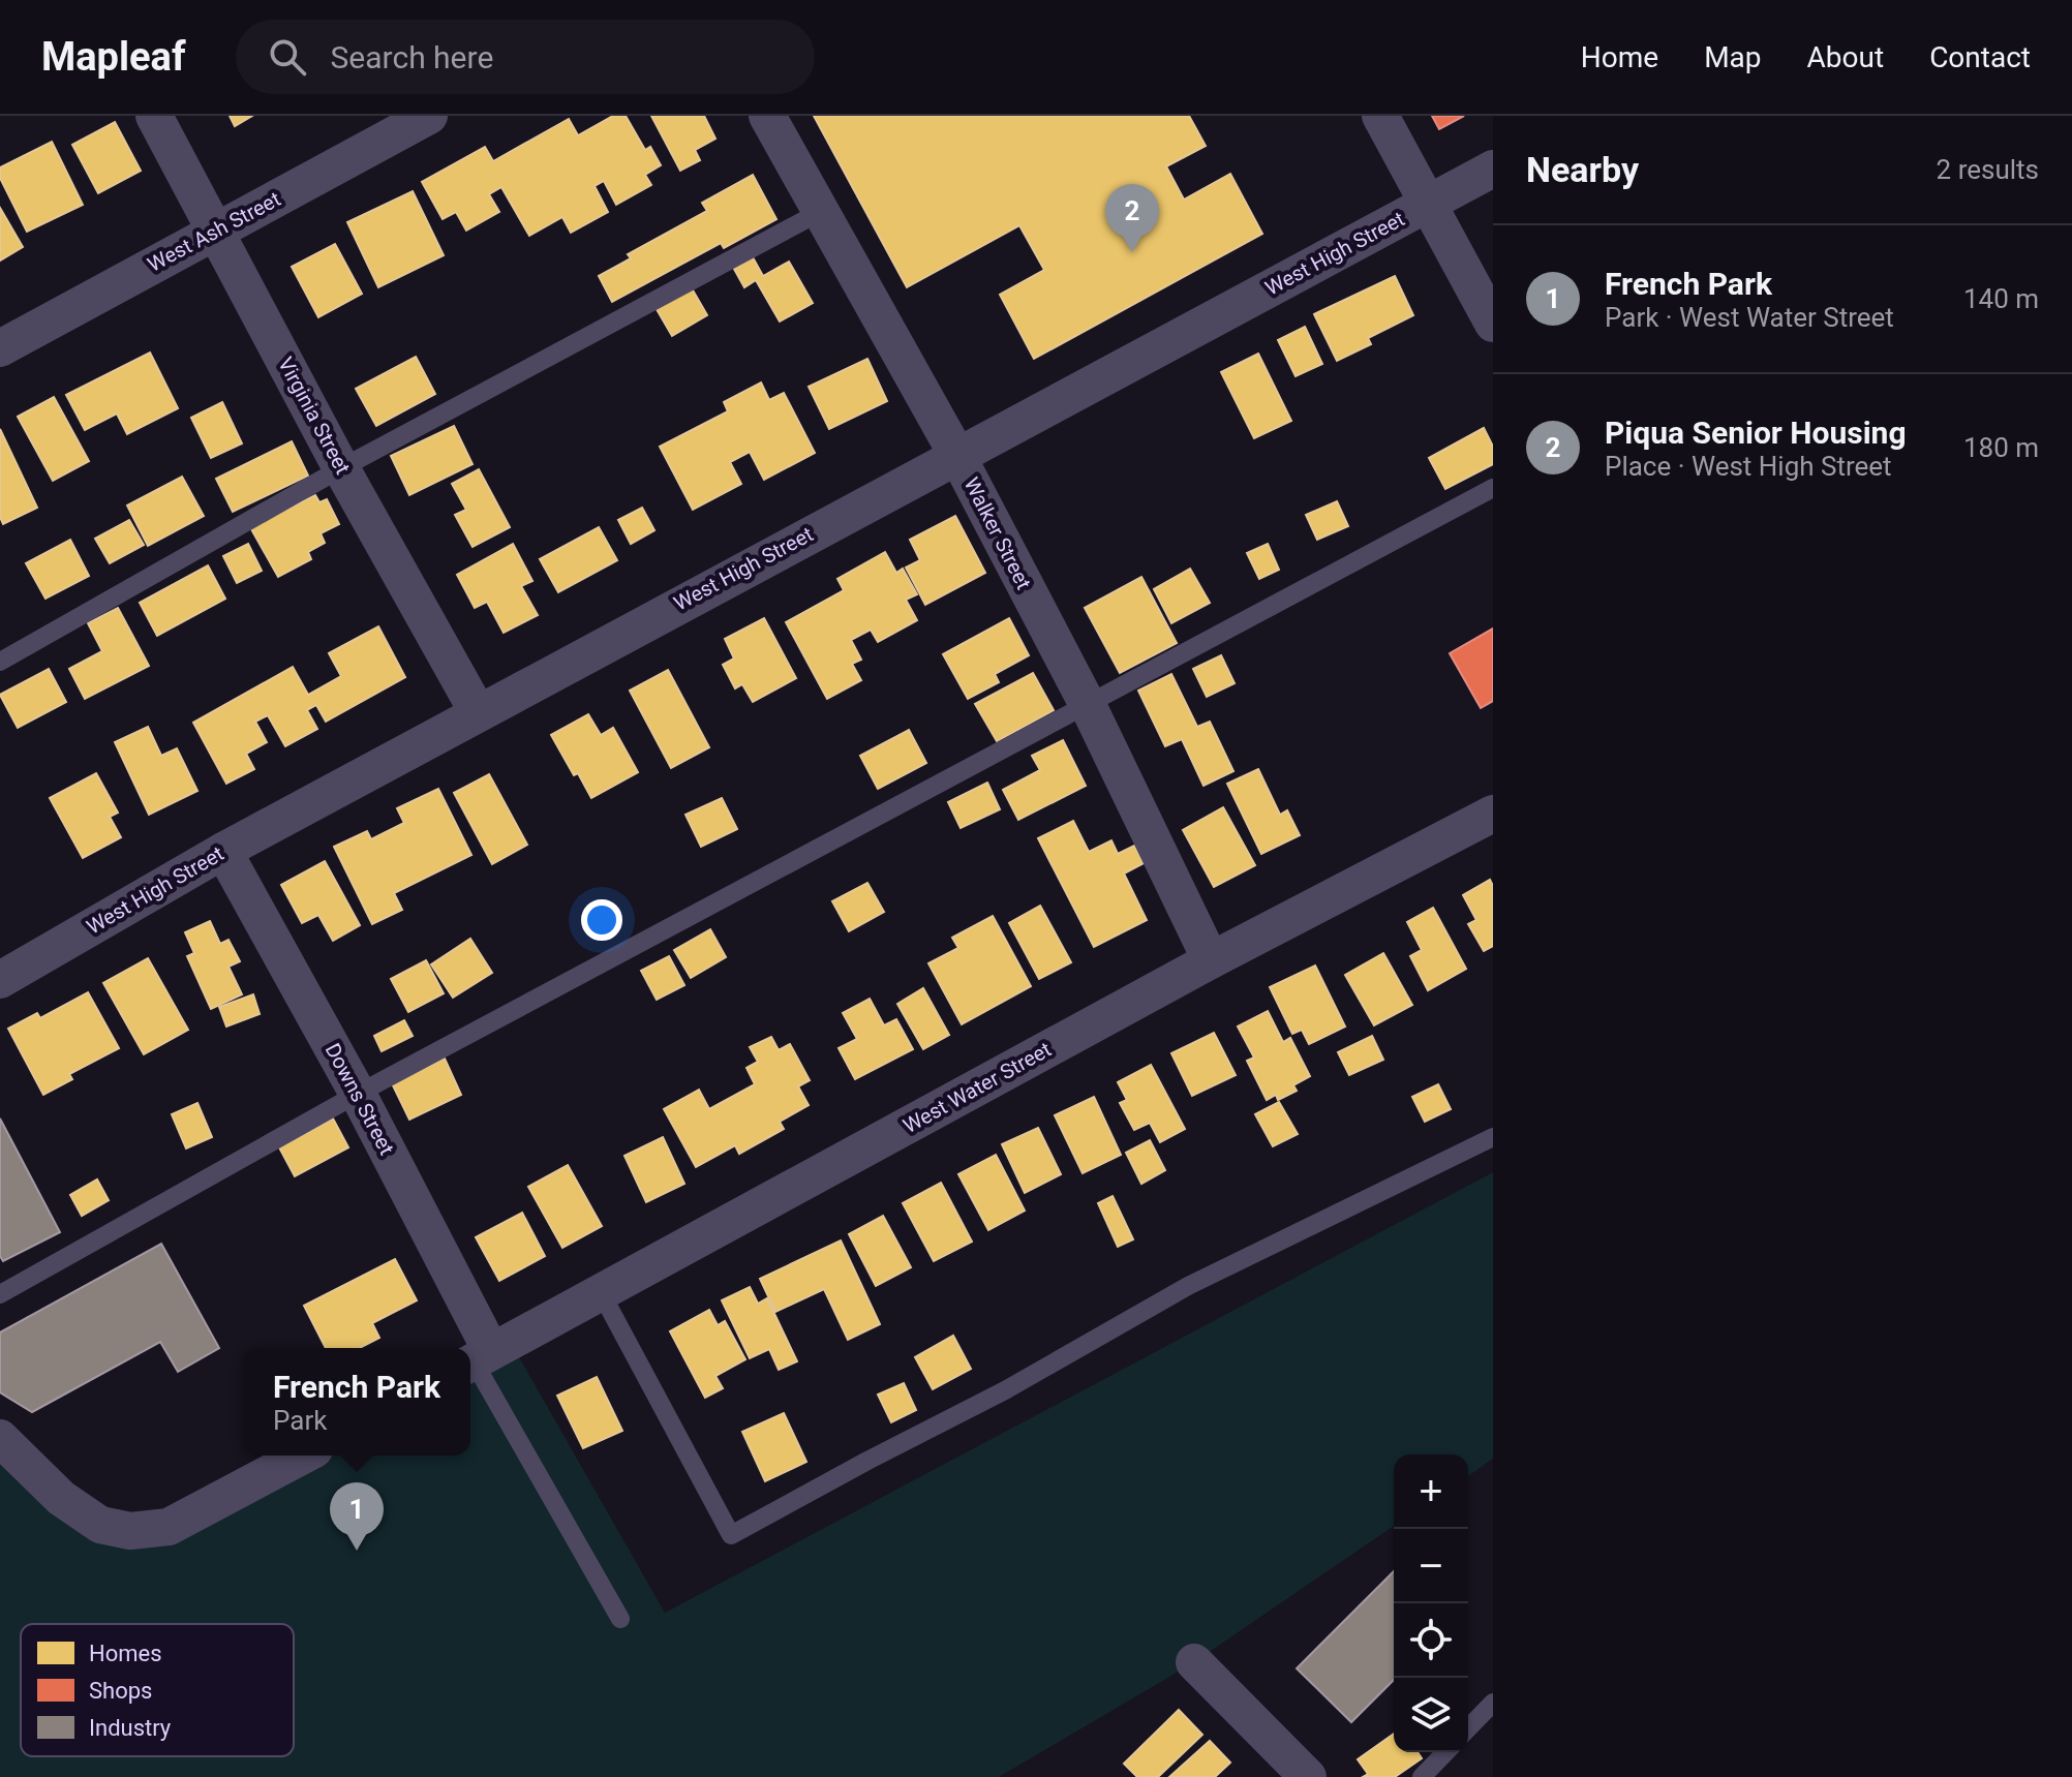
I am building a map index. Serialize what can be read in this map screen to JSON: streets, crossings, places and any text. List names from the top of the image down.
{
  "streets": {
    "street": [
      "West Ash Street",
      "West High Street",
      "Virginia Street",
      "Walker Street",
      "West Water Street",
      "Downs Street"
    ]
  },
  "crossings": [
    ["West Ash Street", "Virginia Street"],
    ["West High Street", "Virginia Street"],
    ["West High Street", "Walker Street"],
    ["West High Street", "Downs Street"],
    ["Walker Street", "West Water Street"],
    ["West Water Street", "Downs Street"]
  ],
  "legend": ["Homes", "Shops", "Industry"],
  "page": {
    "header": "Mapleaf",
    "search": "Search here",
    "nav": [
      "Home",
      "Map",
      "About",
      "Contact"
    ],
    "heading": ["Nearby", "2 results"],
    "pins": ["2", "1"],
    "list": [
      {
        "mark": "1",
        "name": "French Park",
        "note": "Park · West Water Street",
        "value": "140 m"
      },
      {
        "mark": "2",
        "name": "Piqua Senior Housing",
        "note": "Place · West High Street",
        "value": "180 m"
      }
    ],
    "popup": ["French Park", "Park"],
    "map_buttons": ["+", "−"]
  }
}
